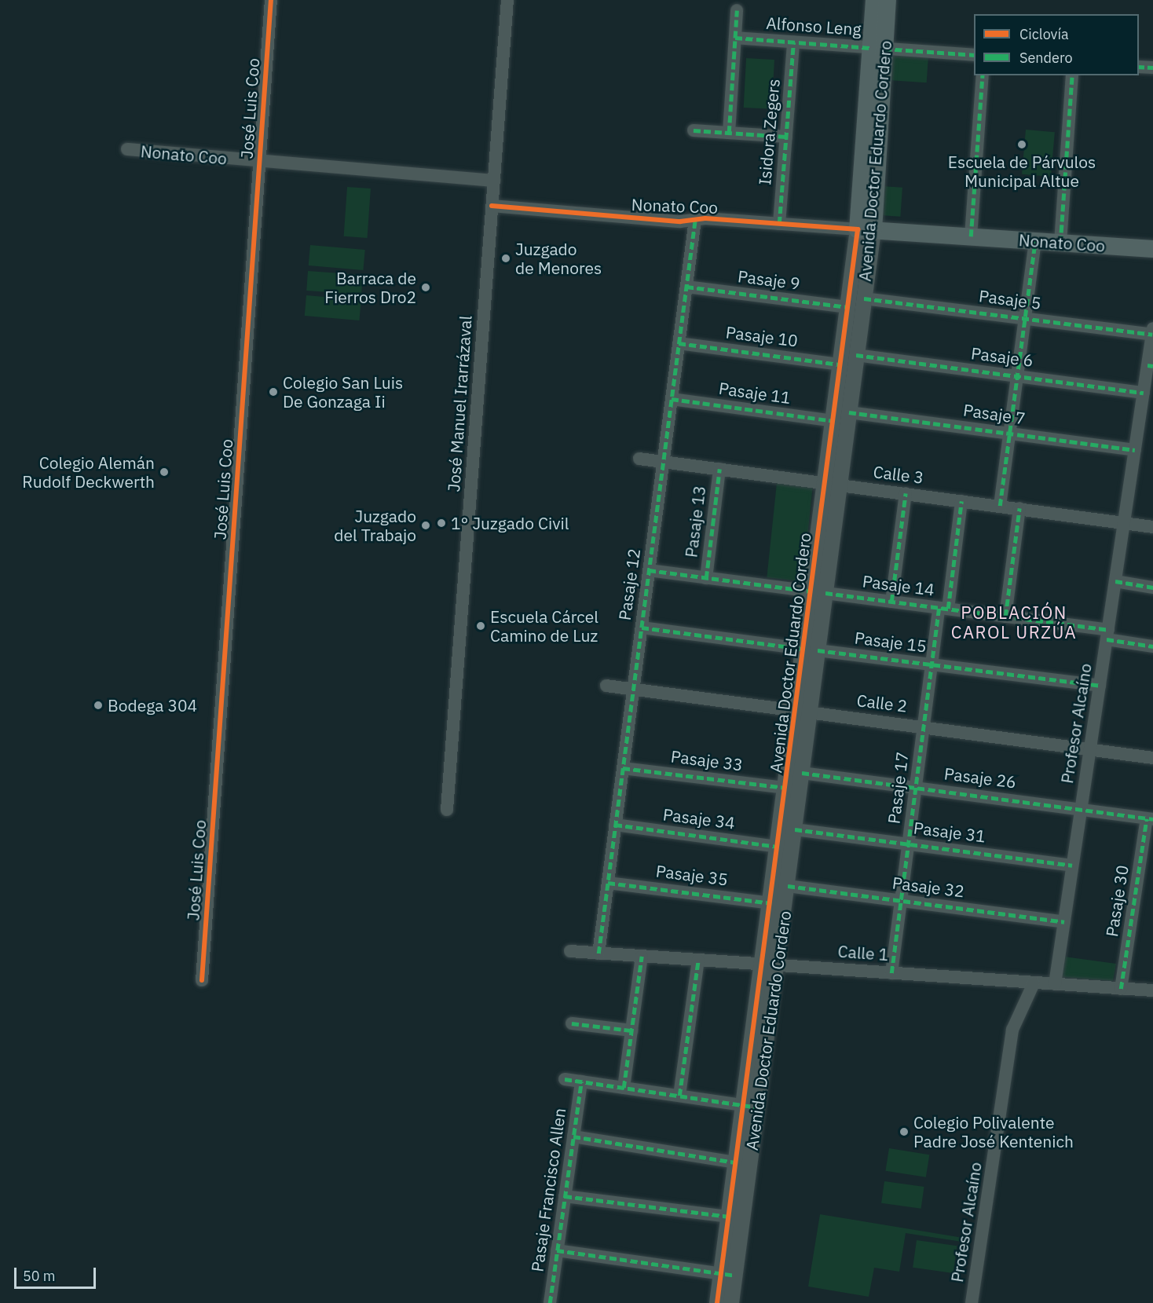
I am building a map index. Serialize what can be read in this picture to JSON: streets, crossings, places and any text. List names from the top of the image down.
{
  "streets": {
    "main road": ["Nonato Coo", "Avenida Doctor Eduardo Cordero"],
    "street": [
      "Alfonso Leng",
      "José Luis Coo",
      "Isidora Zegers",
      "Pasaje 9",
      "Pasaje 5",
      "Pasaje 10",
      "Pasaje 6",
      "Pasaje 11",
      "José Manuel Irarrázaval",
      "Pasaje 7",
      "Calle 3",
      "Pasaje 13",
      "Pasaje 12",
      "Pasaje 14",
      "Pasaje 15",
      "Calle 2",
      "Profesor Alcaíno",
      "Pasaje 33",
      "Pasaje 26",
      "Pasaje 17",
      "Pasaje 34",
      "Pasaje 31",
      "Pasaje 35",
      "Pasaje 32",
      "Pasaje 30",
      "Calle 1",
      "Pasaje Francisco Allen"
    ]
  },
  "crossings": [
    ["Alfonso Leng", "Isidora Zegers"],
    ["Alfonso Leng", "Avenida Doctor Eduardo Cordero"],
    ["José Luis Coo", "Nonato Coo"],
    ["Isidora Zegers", "Nonato Coo"],
    ["Nonato Coo", "Avenida Doctor Eduardo Cordero"],
    ["Nonato Coo", "José Manuel Irarrázaval"],
    ["Nonato Coo", "Pasaje 12"],
    ["Avenida Doctor Eduardo Cordero", "Pasaje 9"],
    ["Avenida Doctor Eduardo Cordero", "Pasaje 5"],
    ["Avenida Doctor Eduardo Cordero", "Pasaje 10"],
    ["Avenida Doctor Eduardo Cordero", "Pasaje 6"],
    ["Avenida Doctor Eduardo Cordero", "Pasaje 11"],
    ["Avenida Doctor Eduardo Cordero", "Pasaje 7"],
    ["Avenida Doctor Eduardo Cordero", "Calle 3"],
    ["Avenida Doctor Eduardo Cordero", "Pasaje 14"],
    ["Avenida Doctor Eduardo Cordero", "Pasaje 15"],
    ["Avenida Doctor Eduardo Cordero", "Calle 2"],
    ["Avenida Doctor Eduardo Cordero", "Pasaje 33"],
    ["Avenida Doctor Eduardo Cordero", "Pasaje 26"],
    ["Avenida Doctor Eduardo Cordero", "Pasaje 34"],
    ["Avenida Doctor Eduardo Cordero", "Pasaje 31"],
    ["Avenida Doctor Eduardo Cordero", "Pasaje 35"],
    ["Avenida Doctor Eduardo Cordero", "Pasaje 32"],
    ["Avenida Doctor Eduardo Cordero", "Calle 1"],
    ["Pasaje 9", "Pasaje 12"],
    ["Pasaje 5", "Profesor Alcaíno"],
    ["Pasaje 10", "Pasaje 12"],
    ["Pasaje 6", "Profesor Alcaíno"],
    ["Pasaje 11", "Pasaje 12"],
    ["Pasaje 7", "Profesor Alcaíno"],
    ["Calle 3", "Pasaje 13"],
    ["Calle 3", "Pasaje 12"],
    ["Calle 3", "Profesor Alcaíno"],
    ["Calle 3", "Pasaje 17"],
    ["Pasaje 13", "Pasaje 14"],
    ["Pasaje 12", "Pasaje 14"],
    ["Pasaje 12", "Pasaje 15"],
    ["Pasaje 12", "Calle 2"],
    ["Pasaje 12", "Pasaje 33"],
    ["Pasaje 12", "Pasaje 34"],
    ["Pasaje 12", "Pasaje 35"],
    ["Pasaje 12", "Calle 1"],
    ["Pasaje 14", "Profesor Alcaíno"],
    ["Pasaje 14", "Pasaje 17"],
    ["Pasaje 15", "Profesor Alcaíno"],
    ["Pasaje 15", "Pasaje 17"],
    ["Calle 2", "Profesor Alcaíno"],
    ["Calle 2", "Pasaje 17"],
    ["Profesor Alcaíno", "Pasaje 26"],
    ["Profesor Alcaíno", "Pasaje 31"],
    ["Profesor Alcaíno", "Pasaje 32"],
    ["Profesor Alcaíno", "Calle 1"],
    ["Pasaje 26", "Pasaje 17"],
    ["Pasaje 26", "Pasaje 30"],
    ["Pasaje 17", "Pasaje 31"],
    ["Pasaje 17", "Pasaje 32"],
    ["Pasaje 17", "Calle 1"],
    ["Pasaje 30", "Calle 1"]
  ],
  "districts": ["POBLACIÓN CAROL URZÚA"],
  "places": [
    "Escuela de Párvulos Municipal Altue",
    "Juzgado de Menores",
    "Barraca de Fierros Dro2",
    "Colegio San Luis De Gonzaga Ii",
    "Colegio Alemán Rudolf Deckwerth",
    "1° Juzgado Civil",
    "Juzgado del Trabajo",
    "Escuela Cárcel Camino de Luz",
    "Bodega 304",
    "Colegio Polivalente Padre José Kentenich"
  ],
  "legend": ["Ciclovía", "Sendero"],
  "scale_bar": "50 m"
}
